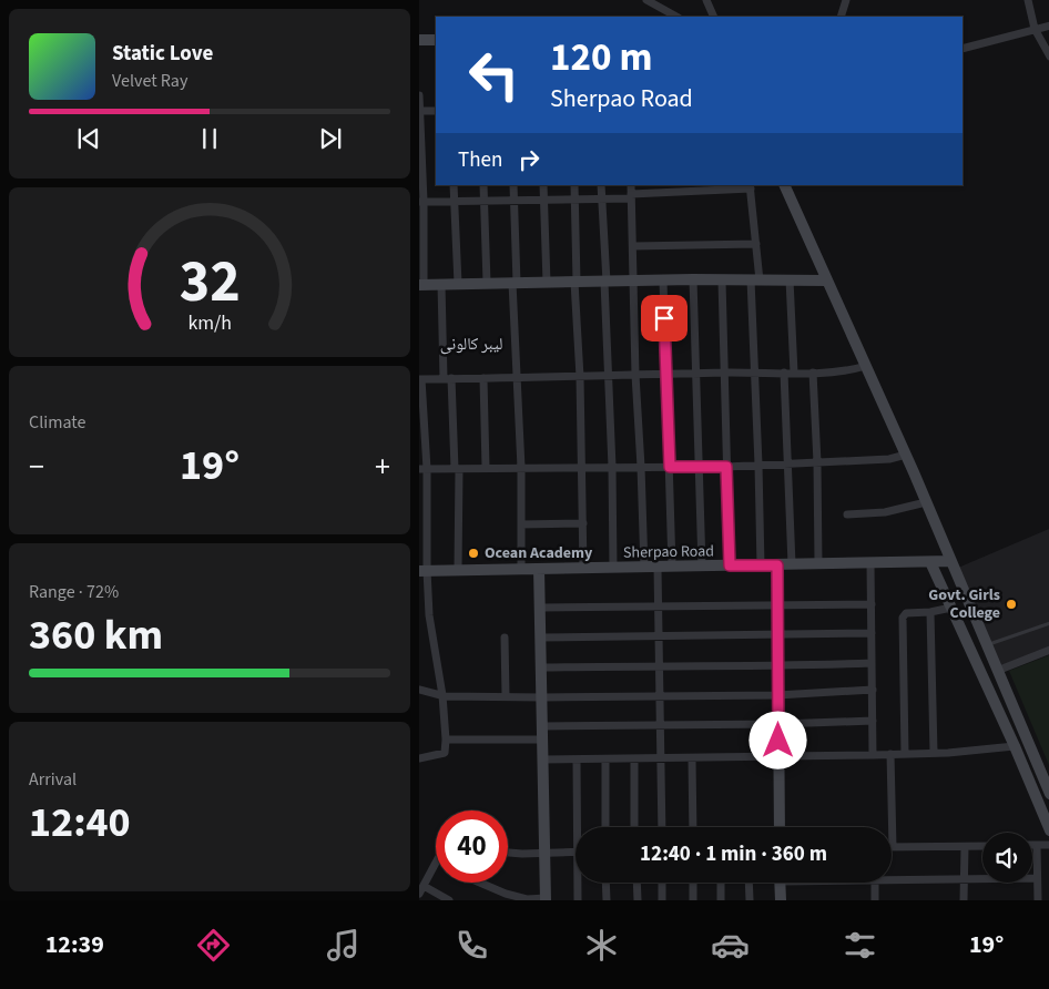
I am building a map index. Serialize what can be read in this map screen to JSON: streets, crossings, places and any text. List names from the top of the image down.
{
  "streets": {
    "street": ["Sherpao Road"]
  },
  "districts": ["لیبر کالونی"],
  "places": ["Ocean Academy", "Govt. Girls College"],
  "page": {
    "turn": ["120 m", "Sherpao Road"],
    "song": ["Static Love", "Velvet Ray"],
    "then": "Then",
    "tile": [
      "Climate",
      ["Range · 72%", "360 km"],
      ["Arrival", "12:40"]
    ],
    "heat": ["−", "19°", "+"],
    "limit": "40",
    "trip": "12:40 · 1 min · 360 m",
    "tabs": ["12:39", "19°"],
    "gauge": ["32", "km/h"]
  }
}
